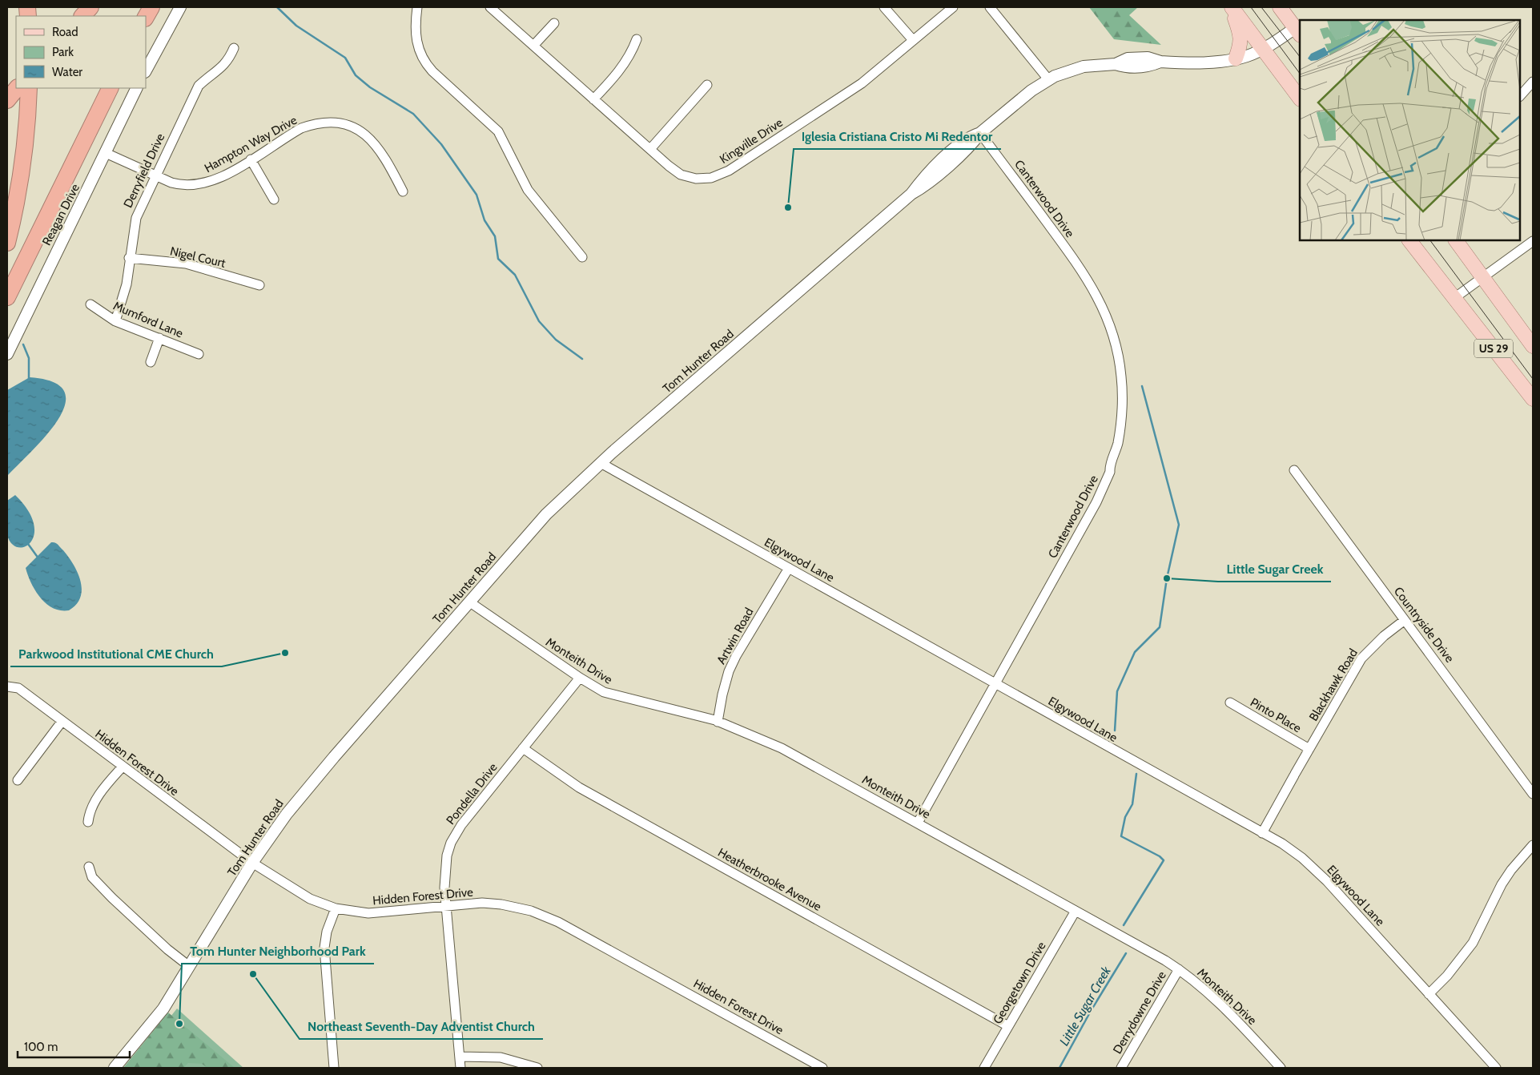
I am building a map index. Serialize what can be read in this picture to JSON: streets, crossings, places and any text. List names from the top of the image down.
{
  "streets": {
    "main road": ["US 29"],
    "street": [
      "Kingville Drive",
      "Hampton Way Drive",
      "Derryfield Drive",
      "Canterwood Drive",
      "Reagan Drive",
      "Nigel Court",
      "Mumford Lane",
      "Tom Hunter Road",
      "Elgywood Lane",
      "Countryside Drive",
      "Artwin Road",
      "Monteith Drive",
      "Blackhawk Road",
      "Pinto Place",
      "Hidden Forest Drive",
      "Pondella Drive",
      "Heatherbrooke Avenue",
      "Georgetown Drive",
      "Derrydowne Drive"
    ]
  },
  "crossings": [
    ["Hampton Way Drive", "Derryfield Drive"],
    ["Hampton Way Drive", "Reagan Drive"],
    ["Derryfield Drive", "Nigel Court"],
    ["Derryfield Drive", "Mumford Lane"],
    ["Canterwood Drive", "Tom Hunter Road"],
    ["Canterwood Drive", "Elgywood Lane"],
    ["Canterwood Drive", "Monteith Drive"],
    ["Tom Hunter Road", "Elgywood Lane"],
    ["Tom Hunter Road", "Monteith Drive"],
    ["Tom Hunter Road", "Hidden Forest Drive"],
    ["Elgywood Lane", "Artwin Road"],
    ["Elgywood Lane", "Blackhawk Road"],
    ["Countryside Drive", "Blackhawk Road"],
    ["Artwin Road", "Monteith Drive"],
    ["Monteith Drive", "Pondella Drive"],
    ["Monteith Drive", "Georgetown Drive"],
    ["Monteith Drive", "Derrydowne Drive"],
    ["Blackhawk Road", "Pinto Place"],
    ["Hidden Forest Drive", "Pondella Drive"],
    ["Pondella Drive", "Heatherbrooke Avenue"],
    ["Heatherbrooke Avenue", "Georgetown Drive"]
  ],
  "water": ["Little Sugar Creek"],
  "places": [
    "Iglesia Cristiana Cristo Mi Redentor",
    "Little Sugar Creek",
    "Parkwood Institutional CME Church",
    "Northeast Seventh-Day Adventist Church",
    "Tom Hunter Neighborhood Park"
  ],
  "legend": ["Road", "Park", "Water"],
  "scale_bar": "100 m"
}
